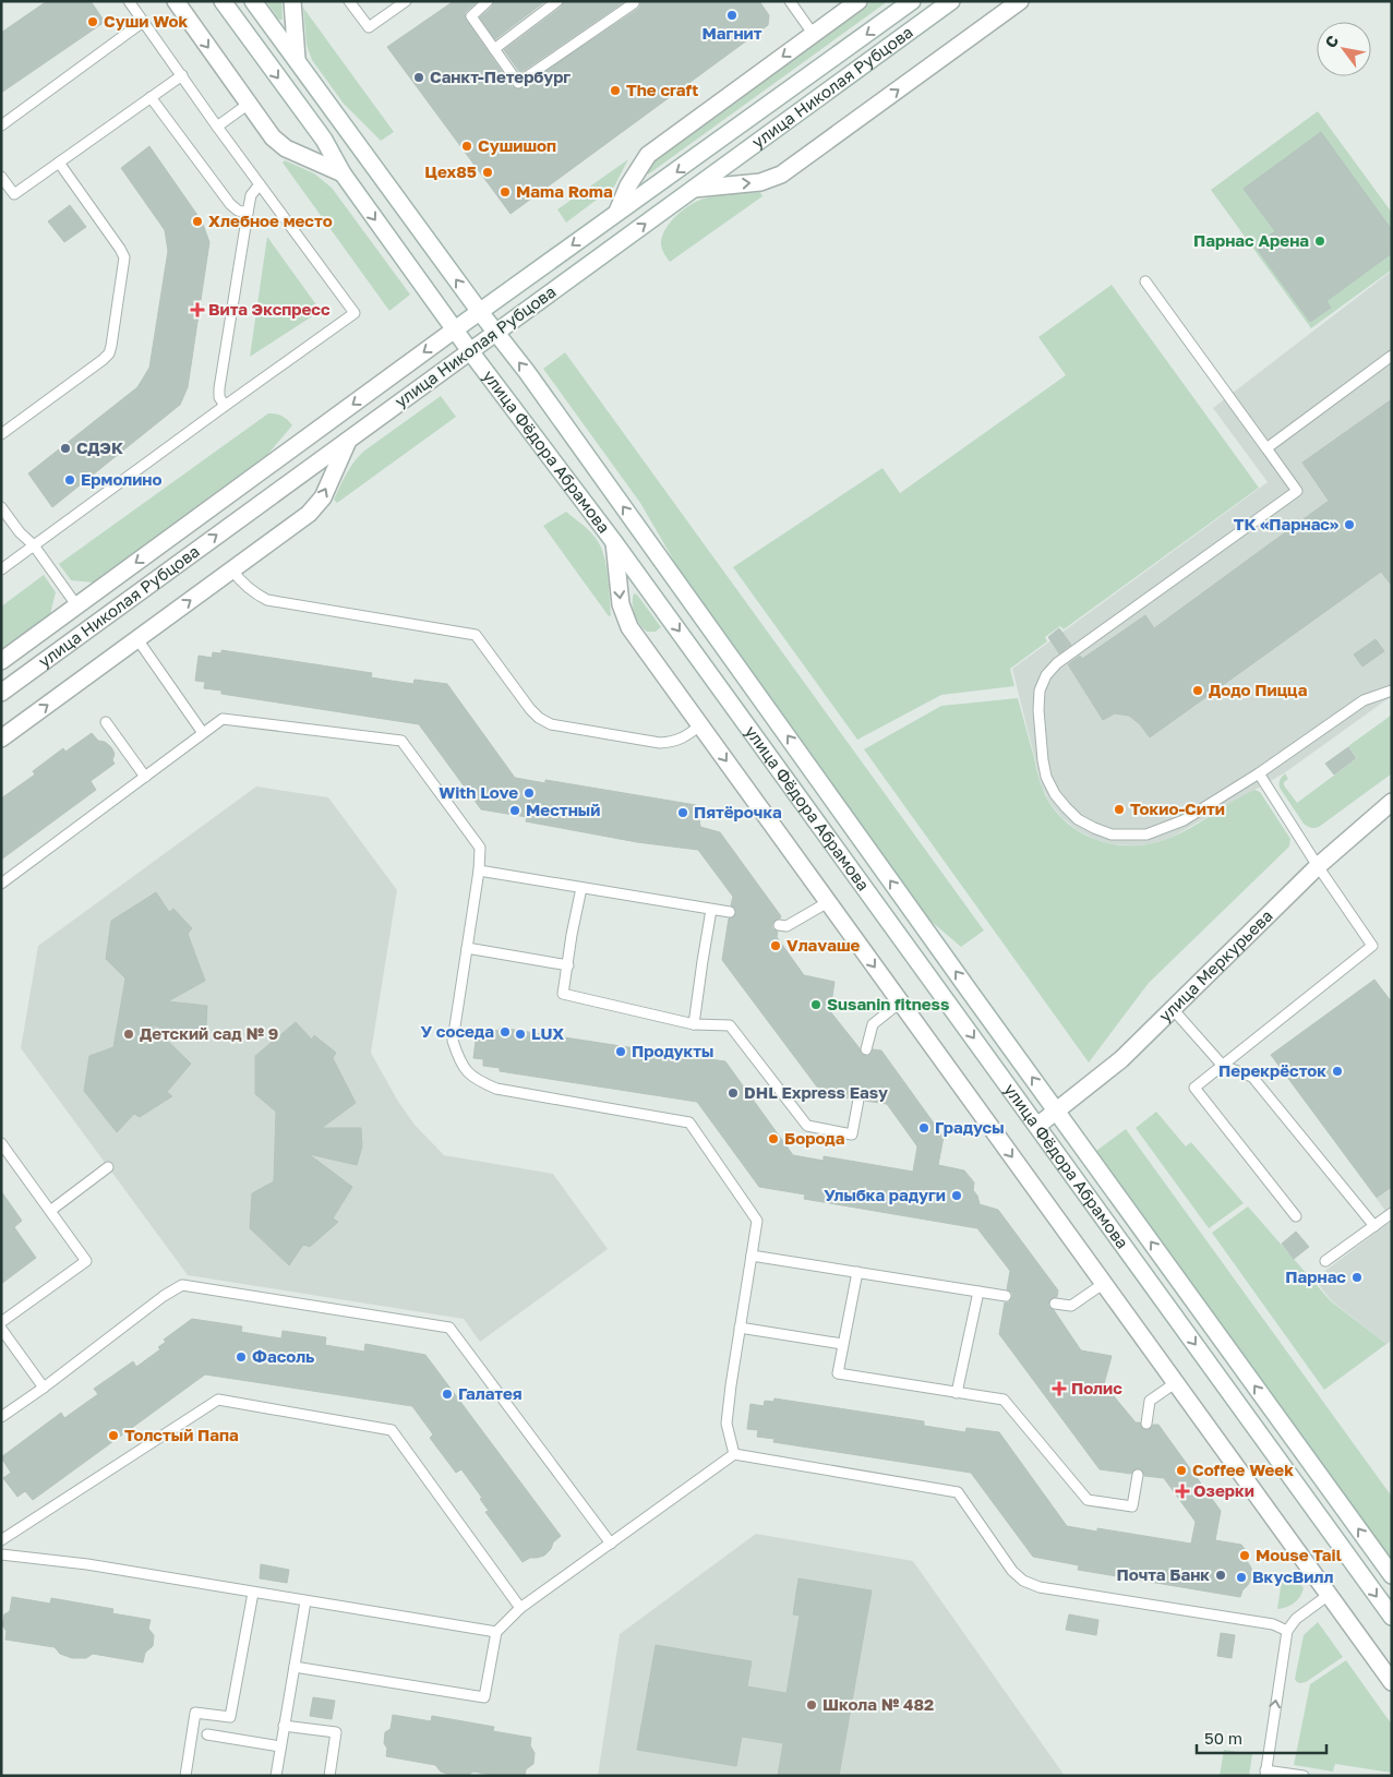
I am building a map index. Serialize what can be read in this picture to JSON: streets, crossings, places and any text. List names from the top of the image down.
{
  "streets": {
    "street": ["улица Николая Рубцова", "улица Фёдора Абрамова", "улица Меркурьева"]
  },
  "crossings": [
    ["улица Николая Рубцова", "улица Фёдора Абрамова"],
    ["улица Фёдора Абрамова", "улица Меркурьева"]
  ],
  "places": {
    "other": [
      "Магнит",
      "Суши Wok",
      "Санкт-Петербург",
      "The craft",
      "Сушишоп",
      "Цех85",
      "Mama Roma",
      "Хлебное место",
      "Парнас Арена",
      "СДЭК",
      "Ермолино",
      "ТК «Парнас»",
      "Додо Пицца",
      "With Love",
      "Токио-Сити",
      "Местный",
      "Пятёрочка",
      "Vлаvаше",
      "Susanin fitness",
      "У соседа",
      "Детский сад № 9",
      "LUX",
      "Продукты",
      "Перекрёсток",
      "DHL Express Easy",
      "Градусы",
      "Борода",
      "Улыбка радуги",
      "Парнас",
      "Фасоль",
      "Галатея",
      "Толстый Папа",
      "Coffee Week",
      "Mouse Tail",
      "Почта Банк",
      "ВкусВилл",
      "Школа № 482"
    ],
    "health": ["Вита Экспресс", "Полис", "Озерки"]
  },
  "scale_bar": "50 m",
  "north": "top left"
}
